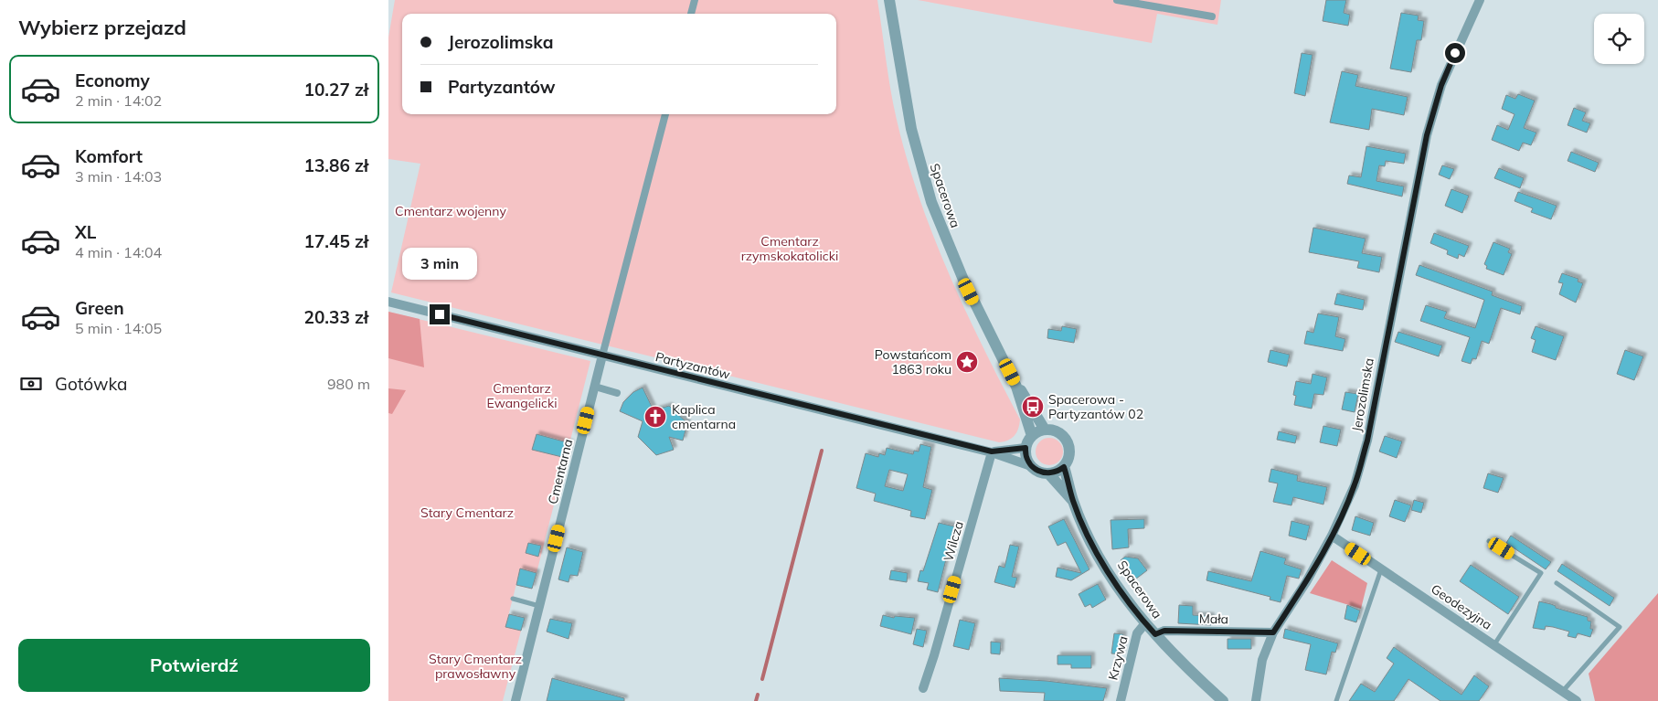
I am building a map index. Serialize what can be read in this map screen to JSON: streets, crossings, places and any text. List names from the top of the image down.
{
  "streets": {
    "street": [
      "Spacerowa",
      "Partyzantów",
      "Jerozolimska",
      "Cmentarna",
      "Wilcza",
      "Geodezyjna",
      "Mała",
      "Krzywa"
    ]
  },
  "crossings": [
    ["Spacerowa", "Partyzantów"],
    ["Spacerowa", "Mała"],
    ["Spacerowa", "Krzywa"],
    ["Partyzantów", "Cmentarna"],
    ["Partyzantów", "Wilcza"],
    ["Jerozolimska", "Geodezyjna"],
    ["Jerozolimska", "Mała"]
  ],
  "parks": [
    "Cmentarz wojenny",
    "Cmentarz rzymskokatolicki",
    "Cmentarz Ewangelicki",
    "Stary Cmentarz",
    "Stary Cmentarz prawosławny"
  ],
  "places": {
    "place": ["Powstańcom 1863 roku"],
    "bus stop": ["Spacerowa - Partyzantów 02"],
    "church": ["Kaplica cmentarna"]
  },
  "page": {
    "heading": "Wybierz przejazd",
    "banner": ["Jerozolimska", "Partyzantów"],
    "list": [
      {
        "name": "Economy",
        "note": "2 min · 14:02",
        "value": "10.27 zł"
      },
      {
        "name": "Komfort",
        "note": "3 min · 14:03",
        "value": "13.86 zł"
      },
      {
        "name": "XL",
        "note": "4 min · 14:04",
        "value": "17.45 zł"
      },
      {
        "name": "Green",
        "note": "5 min · 14:05",
        "value": "20.33 zł"
      }
    ],
    "bubble": "3 min",
    "pay": ["Gotówka", "980 m"],
    "buttons": "Potwierdź"
  }
}
